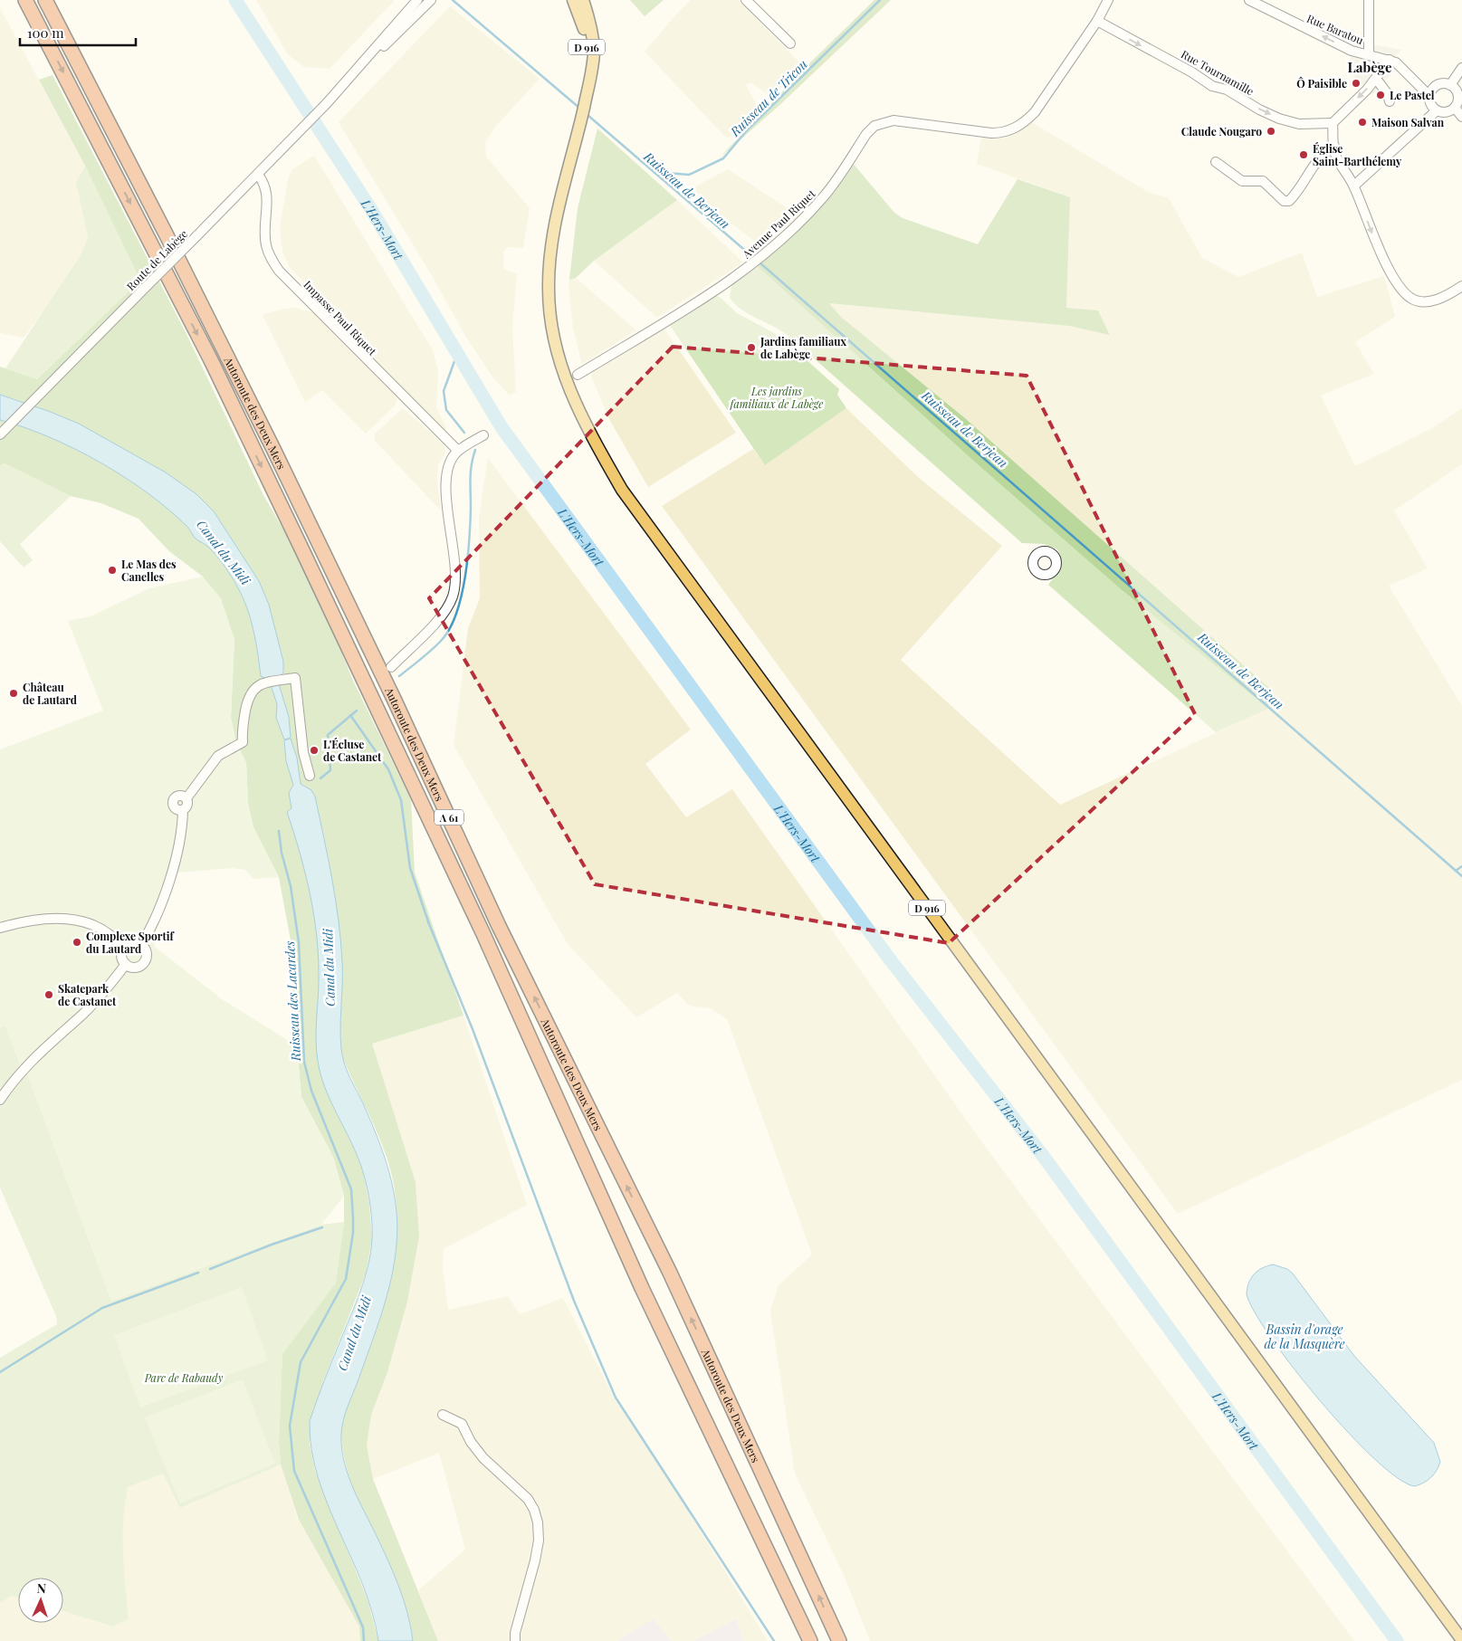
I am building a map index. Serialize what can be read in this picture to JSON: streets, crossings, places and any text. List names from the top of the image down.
{
  "streets": {
    "highway": ["Autoroute des Deux Mers", "A 61"],
    "main road": ["D 916"],
    "street": [
      "Rue Baratou",
      "Rue Tournamille",
      "Avenue Paul Riquet",
      "Route de Labège",
      "Impasse Paul Riquet"
    ]
  },
  "crossings": [
    ["Rue Tournamille", "Avenue Paul Riquet"],
    ["Route de Labège", "Impasse Paul Riquet"]
  ],
  "one_way": ["Rue Baratou", "Rue Tournamille"],
  "districts": ["Labège"],
  "water": [
    "Ruisseau de Tricou",
    "Ruisseau de Berjean",
    "L'Hers-Mort",
    "Canal du Midi",
    "Ruisseau des Lacardes",
    "Bassin d'orage de la Masquère"
  ],
  "parks": ["Les jardins familiaux de Labège", "Parc de Rabaudy"],
  "places": [
    "Ô Paisible",
    "Le Pastel",
    "Maison Salvan",
    "Claude Nougaro",
    "Église Saint-Barthélemy",
    "Jardins familiaux de Labège",
    "Le Mas des Canelles",
    "Château de Lautard",
    "L'Écluse de Castanet",
    "Complexe Sportif du Lautard",
    "Skatepark de Castanet"
  ],
  "scale_bar": "100 m",
  "north": "top"
}
